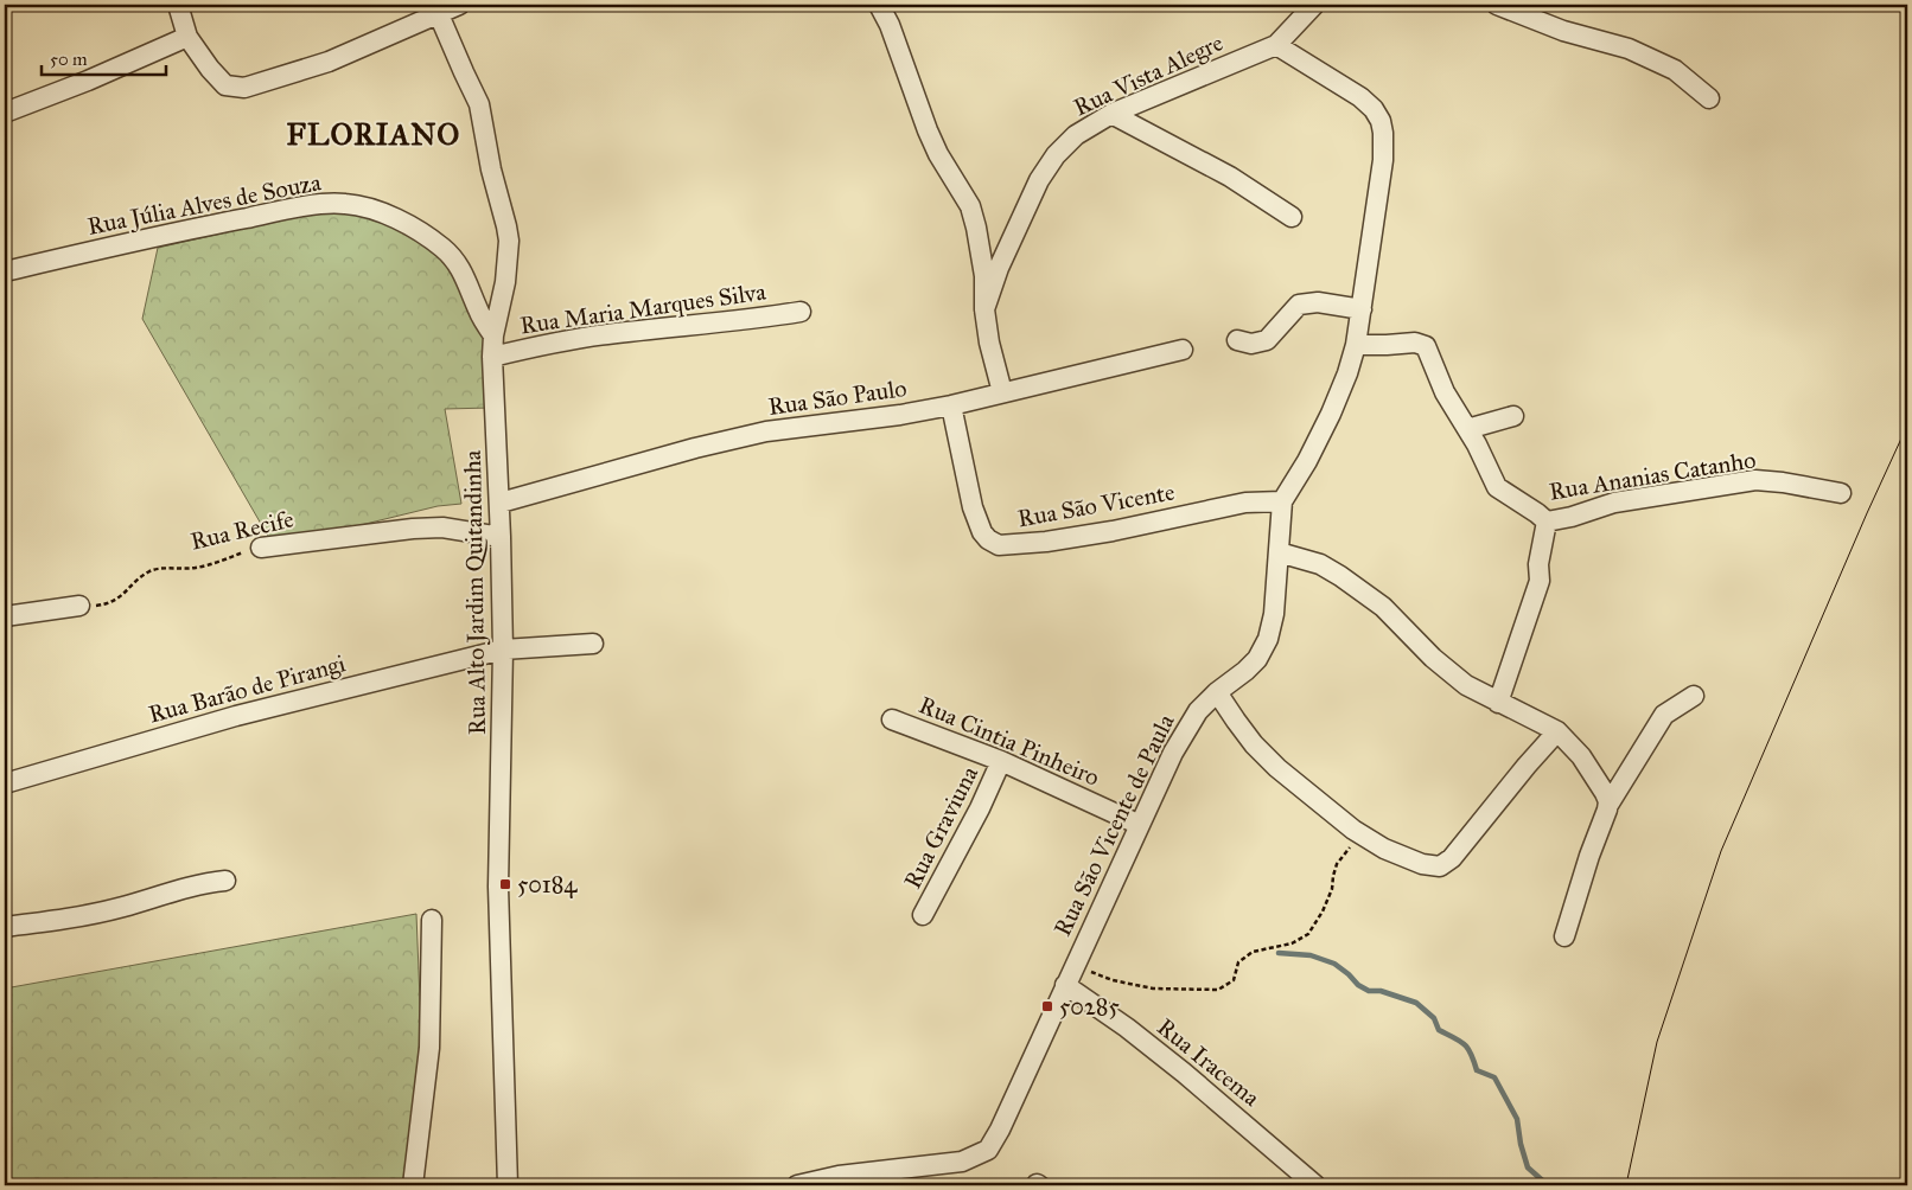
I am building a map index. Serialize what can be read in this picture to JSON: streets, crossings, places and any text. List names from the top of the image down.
{
  "streets": {
    "street": [
      "Rua Vista Alegre",
      "Rua Júlia Alves de Souza",
      "Rua Maria Marques Silva",
      "Rua São Paulo",
      "Rua Ananias Catanho",
      "Rua São Vicente",
      "Rua Recife",
      "Rua Alto Jardim Quitandinha",
      "Rua Barão de Pirangi",
      "Rua Cintia Pinheiro",
      "Rua São Vicente de Paula",
      "Rua Graviuna",
      "Rua Iracema"
    ]
  },
  "crossings": [
    ["Rua Vista Alegre", "Rua São Vicente de Paula"],
    ["Rua Júlia Alves de Souza", "Rua Alto Jardim Quitandinha"],
    ["Rua Maria Marques Silva", "Rua Alto Jardim Quitandinha"],
    ["Rua São Paulo", "Rua São Vicente"],
    ["Rua São Paulo", "Rua Alto Jardim Quitandinha"],
    ["Rua Ananias Catanho", "Rua São Vicente de Paula"],
    ["Rua São Vicente", "Rua São Vicente de Paula"],
    ["Rua Recife", "Rua Alto Jardim Quitandinha"],
    ["Rua Alto Jardim Quitandinha", "Rua Barão de Pirangi"],
    ["Rua Cintia Pinheiro", "Rua São Vicente de Paula"],
    ["Rua Cintia Pinheiro", "Rua Graviuna"],
    ["Rua São Vicente de Paula", "Rua Iracema"]
  ],
  "districts": ["FLORIANO"],
  "places": {
    "transit": ["50184", "50285"]
  },
  "scale_bar": "50 m"
}
